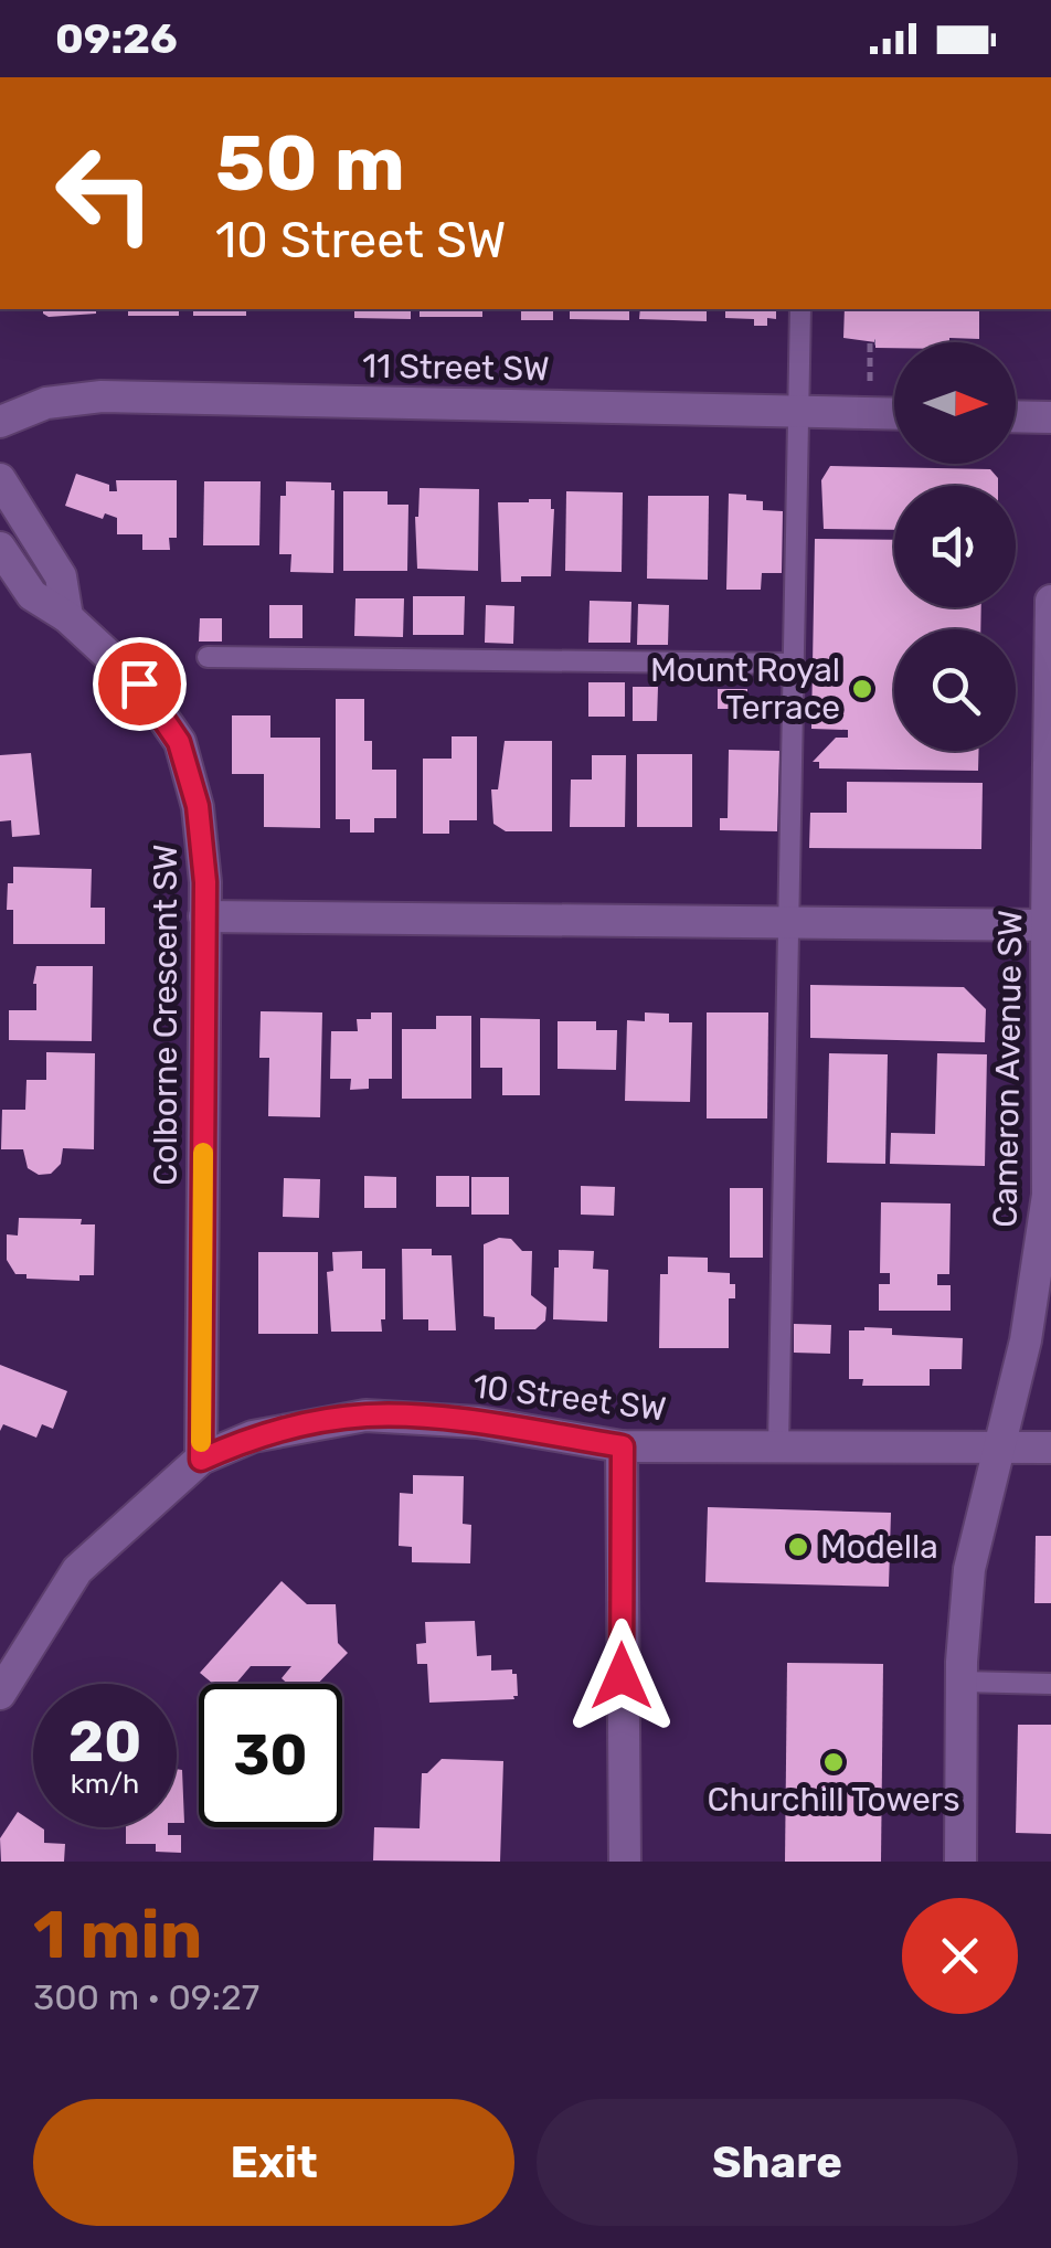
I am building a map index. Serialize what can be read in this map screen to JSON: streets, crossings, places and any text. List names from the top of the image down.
{
  "streets": {
    "street": [
      "11 Street SW",
      "Colborne Crescent SW",
      "Cameron Avenue SW",
      "10 Street SW"
    ]
  },
  "crossings": [
    ["Colborne Crescent SW", "10 Street SW"],
    ["Cameron Avenue SW", "10 Street SW"]
  ],
  "places": ["Mount Royal Terrace", "Modella", "Churchill Towers"],
  "north": "right",
  "page": {
    "status": "09:26",
    "turn": ["50 m", "10 Street SW"],
    "speed": "20 km/h",
    "limit": "30",
    "heading": ["1 min", "300 m · 09:27"],
    "buttons": ["Exit", "Share"]
  }
}
